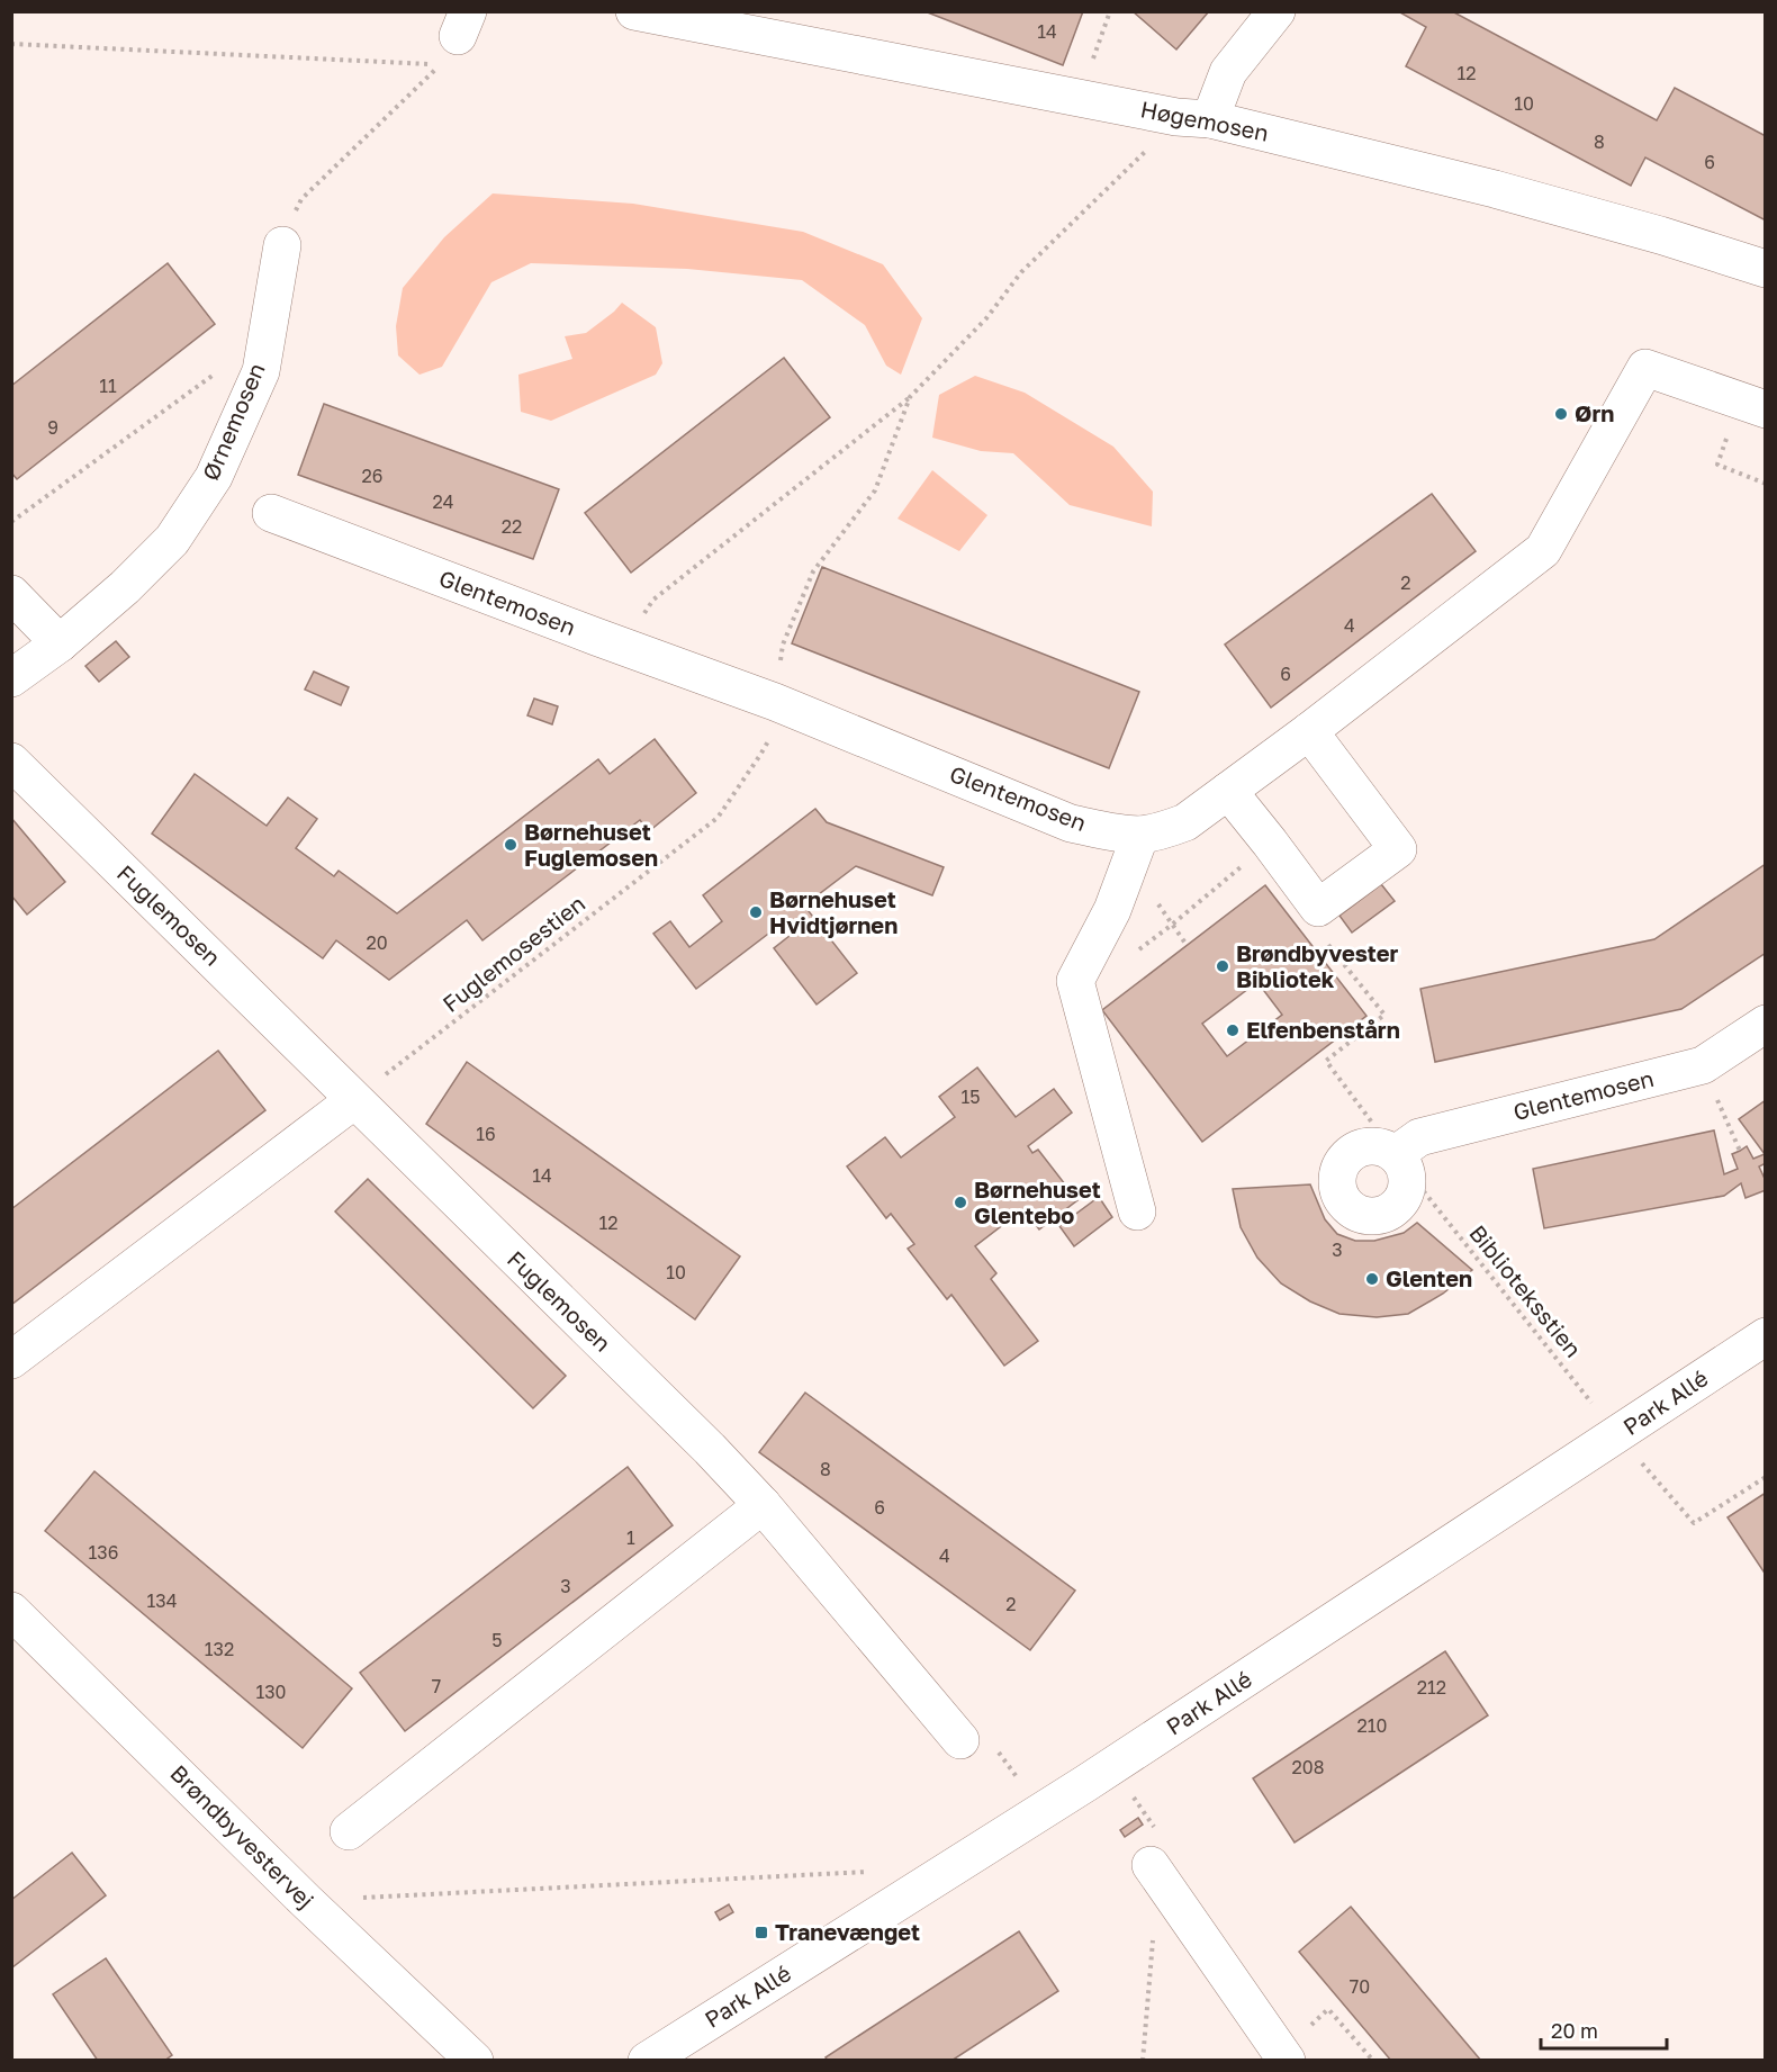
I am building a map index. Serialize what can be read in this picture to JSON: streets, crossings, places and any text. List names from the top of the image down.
{
  "streets": {
    "street": [
      "Høgemosen",
      "Ørnemosen",
      "Glentemosen",
      "Fuglemosen",
      "Park Allé",
      "Brøndbyvestervej"
    ],
    "path": ["Fuglemosestien", "Biblioteksstien"]
  },
  "crossings": [
    ["Glentemosen", "Fuglemosestien"],
    ["Glentemosen", "Biblioteksstien"],
    ["Fuglemosen", "Fuglemosestien"],
    ["Biblioteksstien", "Park Allé"]
  ],
  "places": {
    "other": [
      "Ørn",
      "Børnehuset Fuglemosen",
      "Børnehuset Hvidtjørnen",
      "Brøndbyvester Bibliotek",
      "Elfenbenstårn",
      "Børnehuset Glentebo",
      "Glenten"
    ],
    "transit": ["Tranevænget"]
  },
  "house_numbers": [
    "14",
    "12",
    "10",
    "8",
    "6",
    "11",
    "9",
    "26",
    "24",
    "22",
    "2",
    "4",
    "6",
    "20",
    "15",
    "16",
    "14",
    "12",
    "3",
    "10",
    "8",
    "6",
    "1",
    "136",
    "4",
    "3",
    "134",
    "2",
    "5",
    "132",
    "7",
    "212",
    "130",
    "210",
    "208",
    "70"
  ],
  "scale_bar": "20 m"
}
